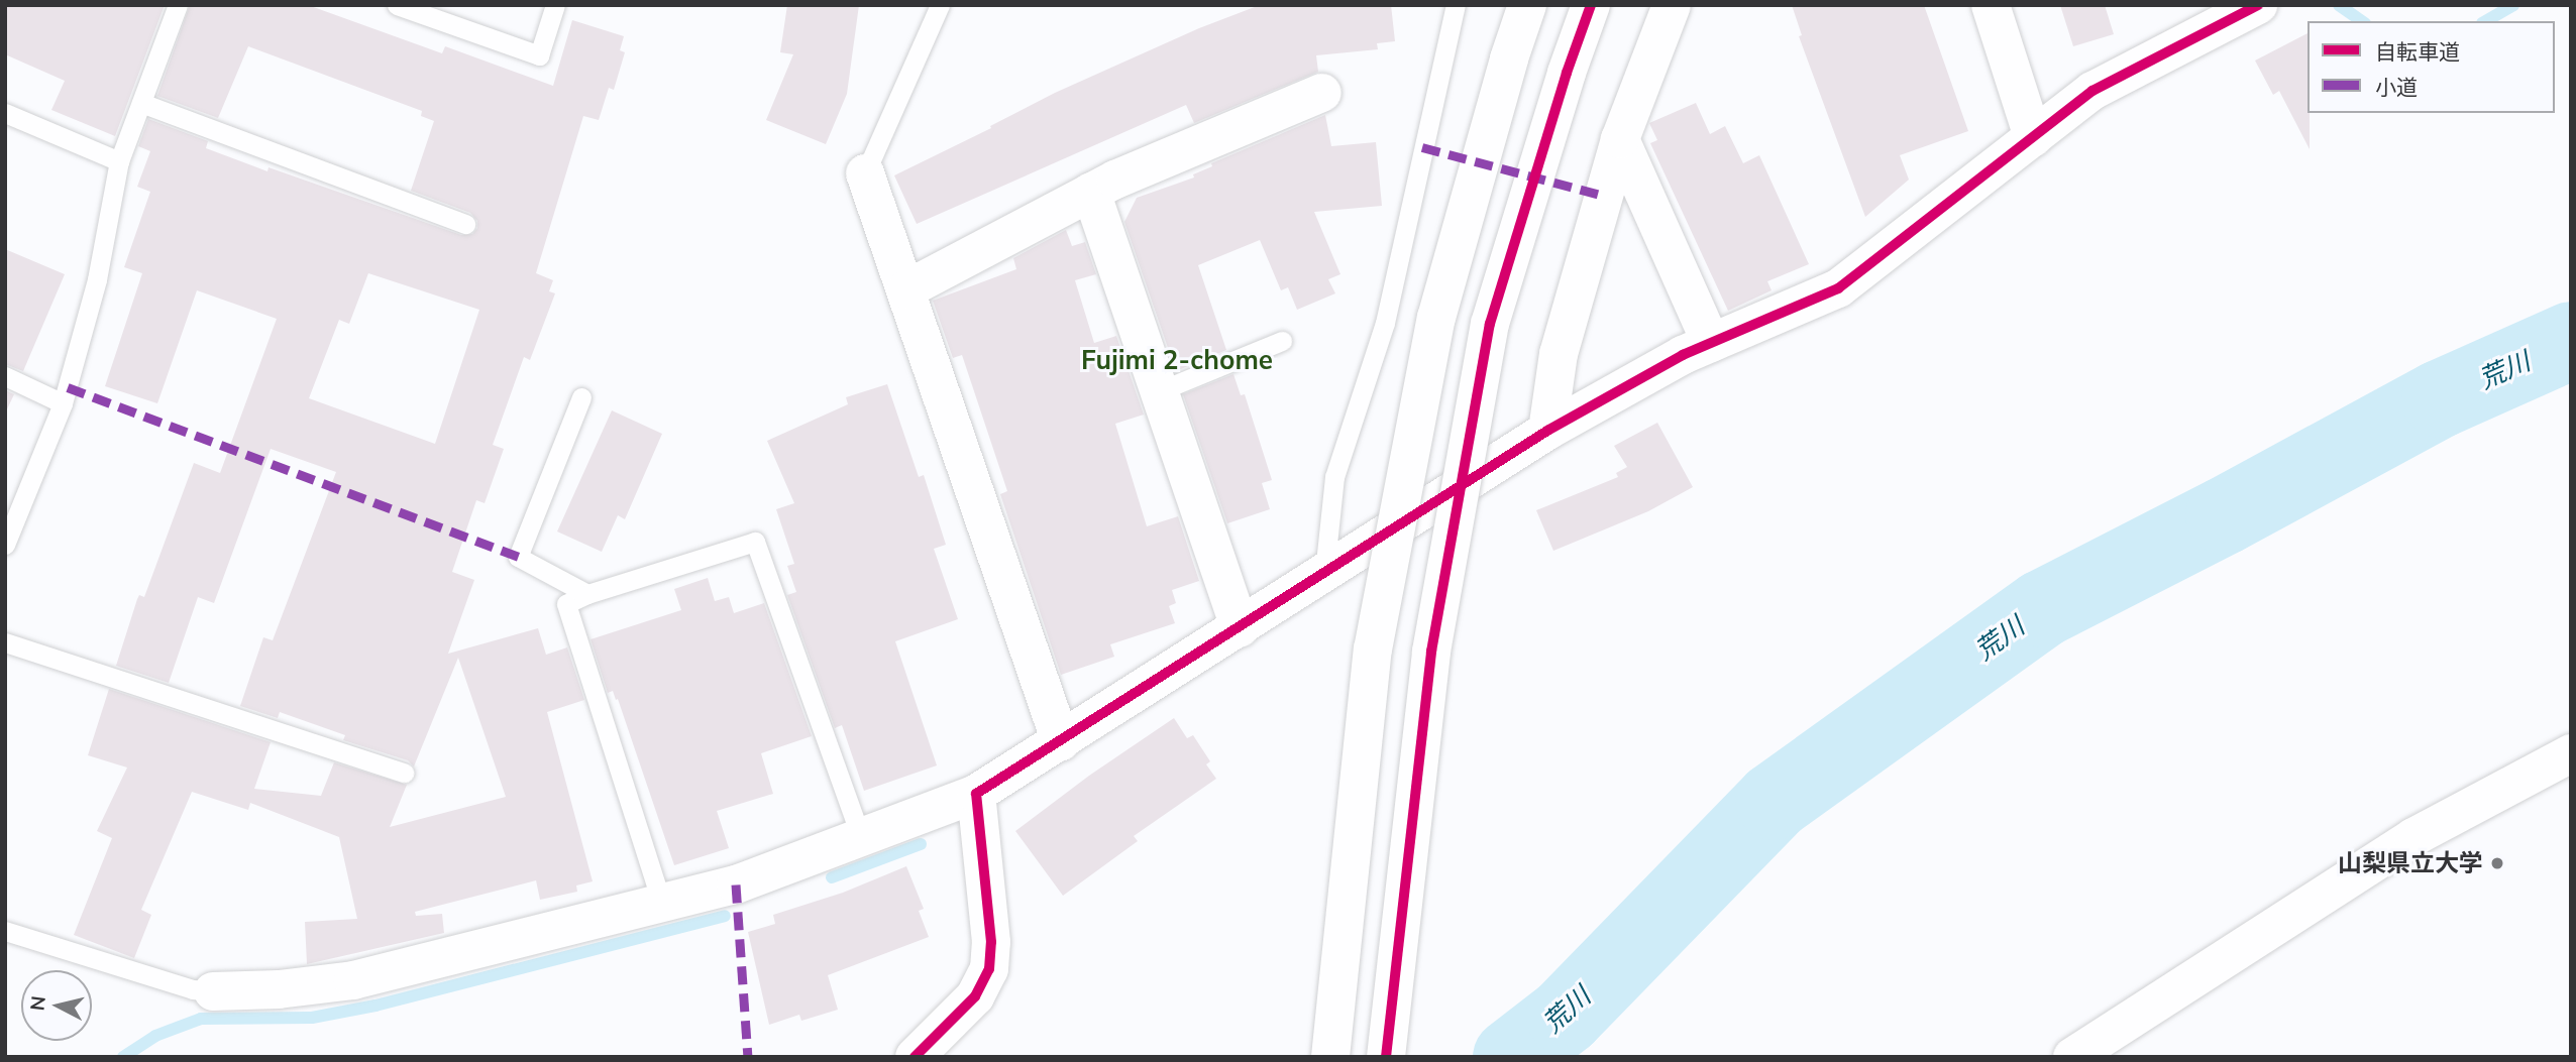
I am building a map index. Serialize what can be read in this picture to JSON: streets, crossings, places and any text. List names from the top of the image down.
{
  "districts": ["Fujimi 2-chome"],
  "water": ["荒川"],
  "places": ["山梨県立大学"],
  "legend": ["自転車道", "小道"],
  "north": "left"
}
